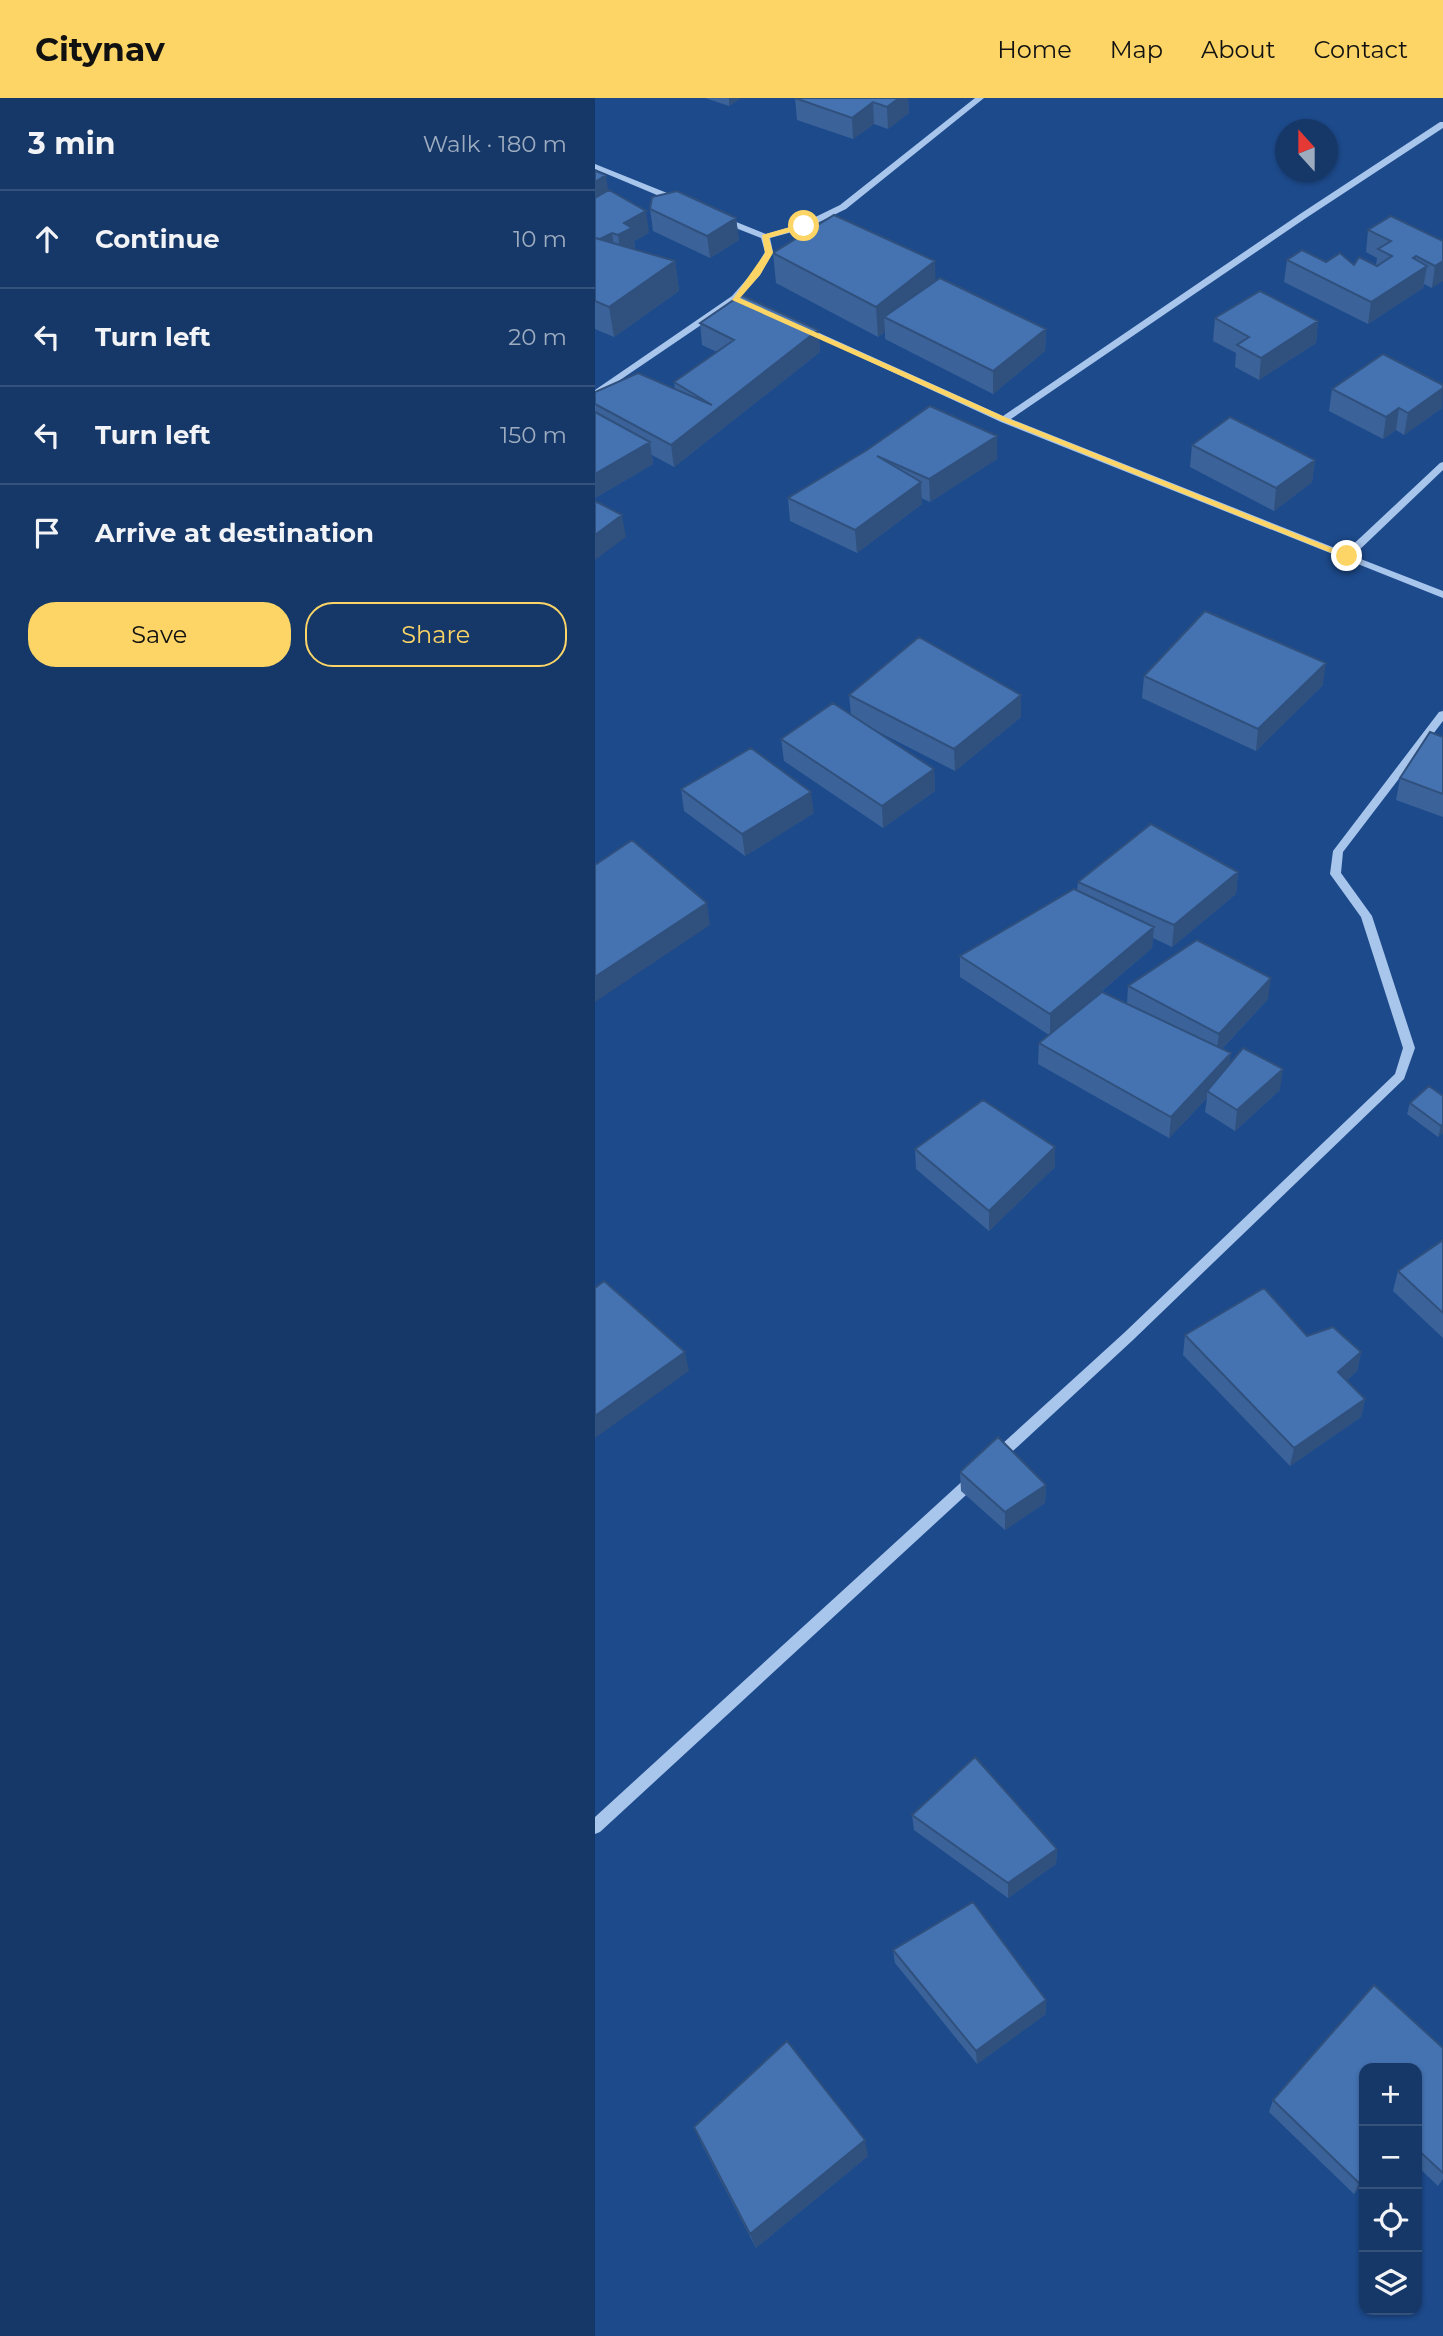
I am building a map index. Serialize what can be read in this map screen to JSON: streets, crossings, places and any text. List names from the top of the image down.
{
  "north": "top",
  "page": {
    "header": "Citynav",
    "nav": [
      "Home",
      "Map",
      "About",
      "Contact"
    ],
    "heading": ["3 min", "Walk · 180 m"],
    "list": [
      ["Continue", "10 m"],
      ["Turn left", "20 m"],
      ["Turn left", "150 m"],
      "Arrive at destination"
    ],
    "buttons": ["Save", "Share"],
    "map_buttons": ["+", "−"]
  }
}
